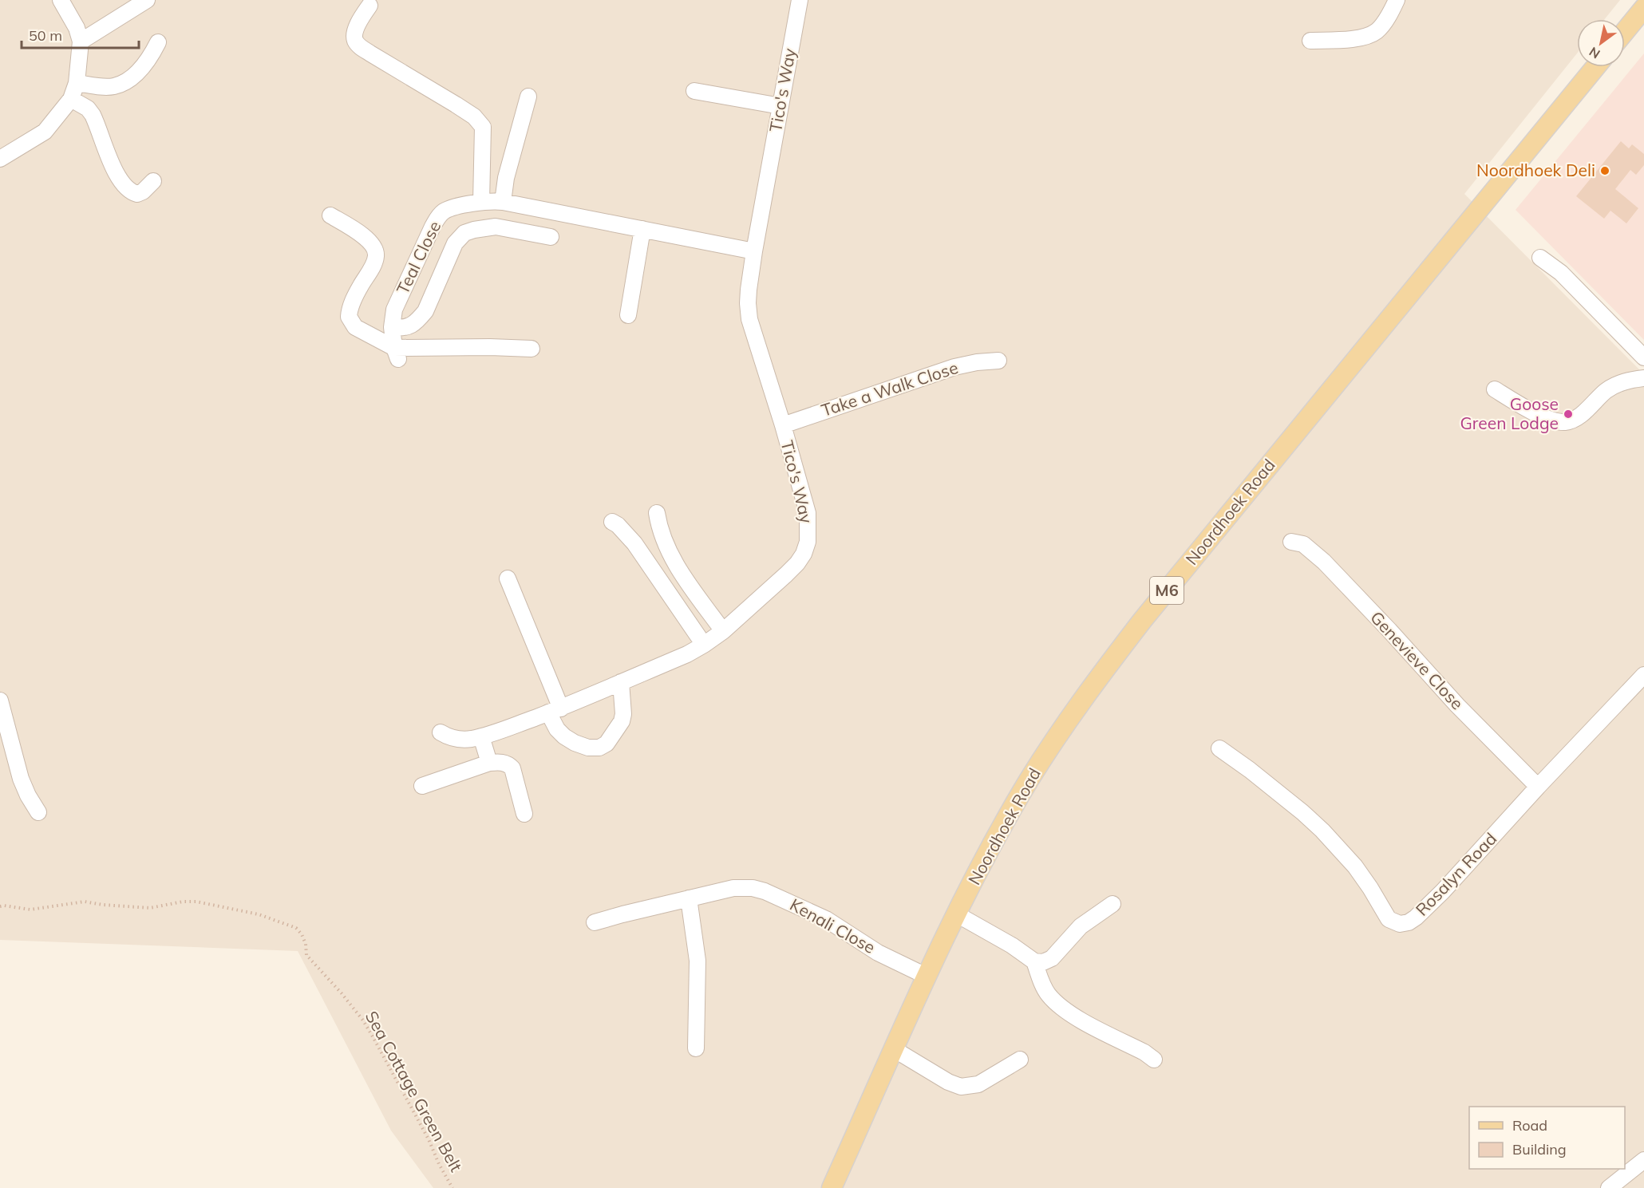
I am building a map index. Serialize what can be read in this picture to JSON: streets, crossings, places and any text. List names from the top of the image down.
{
  "streets": {
    "main road": ["Noordhoek Road", "M6"],
    "street": [
      "Tico's Way",
      "Teal Close",
      "Take a Walk Close",
      "Genevieve Close",
      "Rosalyn Road",
      "Kenali Close"
    ],
    "path": ["Sea Cottage Green Belt"]
  },
  "crossings": [
    ["Tico's Way", "Teal Close"],
    ["Tico's Way", "Take a Walk Close"],
    ["Noordhoek Road", "Kenali Close"],
    ["Genevieve Close", "Rosalyn Road"]
  ],
  "places": ["Noordhoek Deli", "Goose Green Lodge"],
  "legend": ["Road", "Building"],
  "scale_bar": "50 m",
  "north": "bottom left"
}
